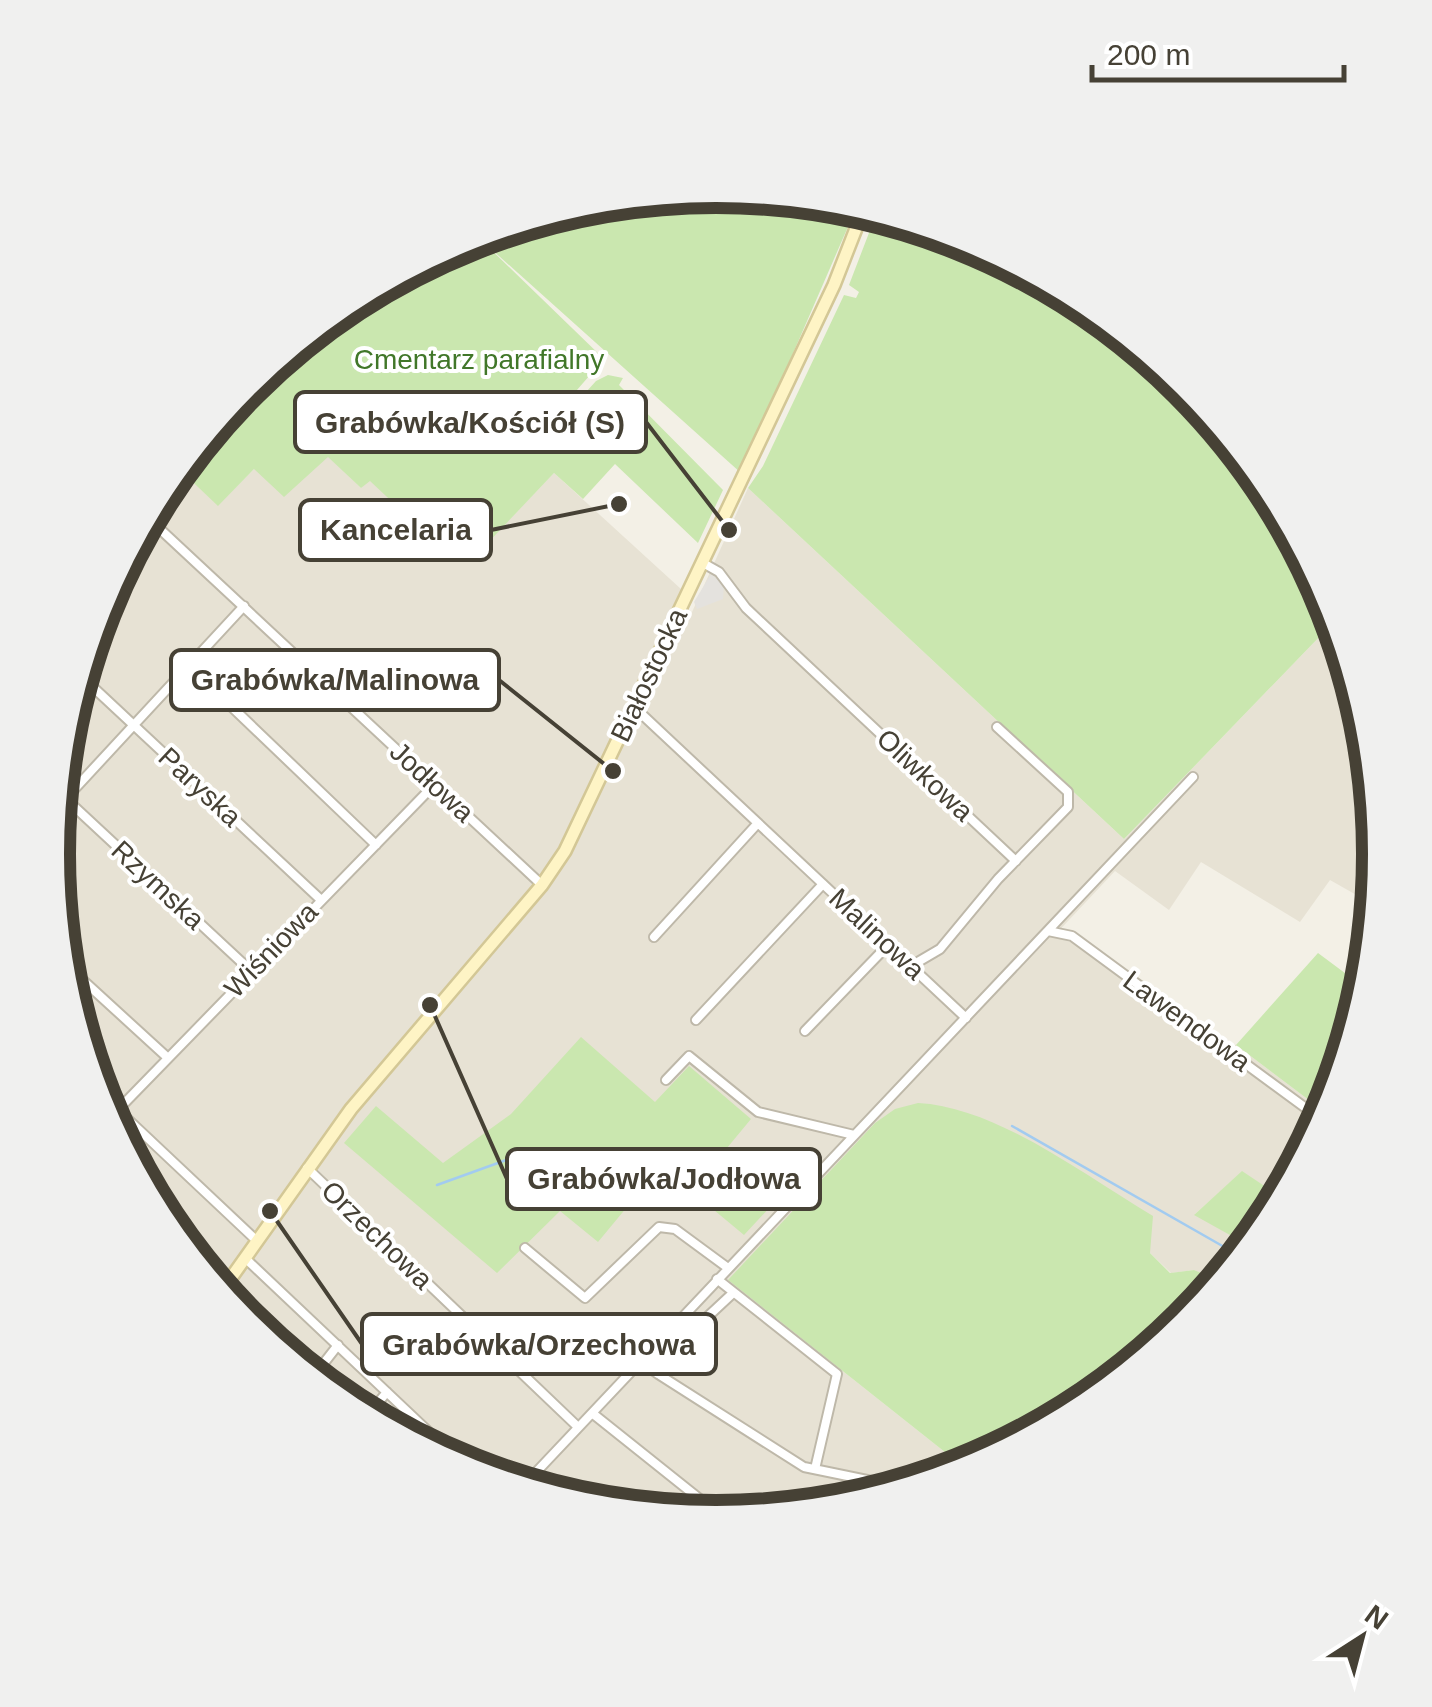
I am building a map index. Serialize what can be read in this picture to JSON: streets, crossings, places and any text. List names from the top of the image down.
{
  "streets": {
    "street": [
      "Białostocka",
      "Oliwkowa",
      "Jodłowa",
      "Paryska",
      "Rzymska",
      "Malinowa",
      "Wiśniowa",
      "Lawendowa",
      "Orzechowa"
    ]
  },
  "crossings": [
    ["Białostocka", "Oliwkowa"],
    ["Białostocka", "Jodłowa"],
    ["Białostocka", "Malinowa"],
    ["Białostocka", "Orzechowa"],
    ["Jodłowa", "Wiśniowa"],
    ["Paryska", "Wiśniowa"],
    ["Rzymska", "Wiśniowa"]
  ],
  "parks": ["Cmentarz parafialny"],
  "places": [
    "Kancelaria",
    "Grabówka/Kościół (S)",
    "Grabówka/Malinowa",
    "Grabówka/Jodłowa",
    "Grabówka/Orzechowa"
  ],
  "scale_bar": "200 m",
  "north": "top right"
}
